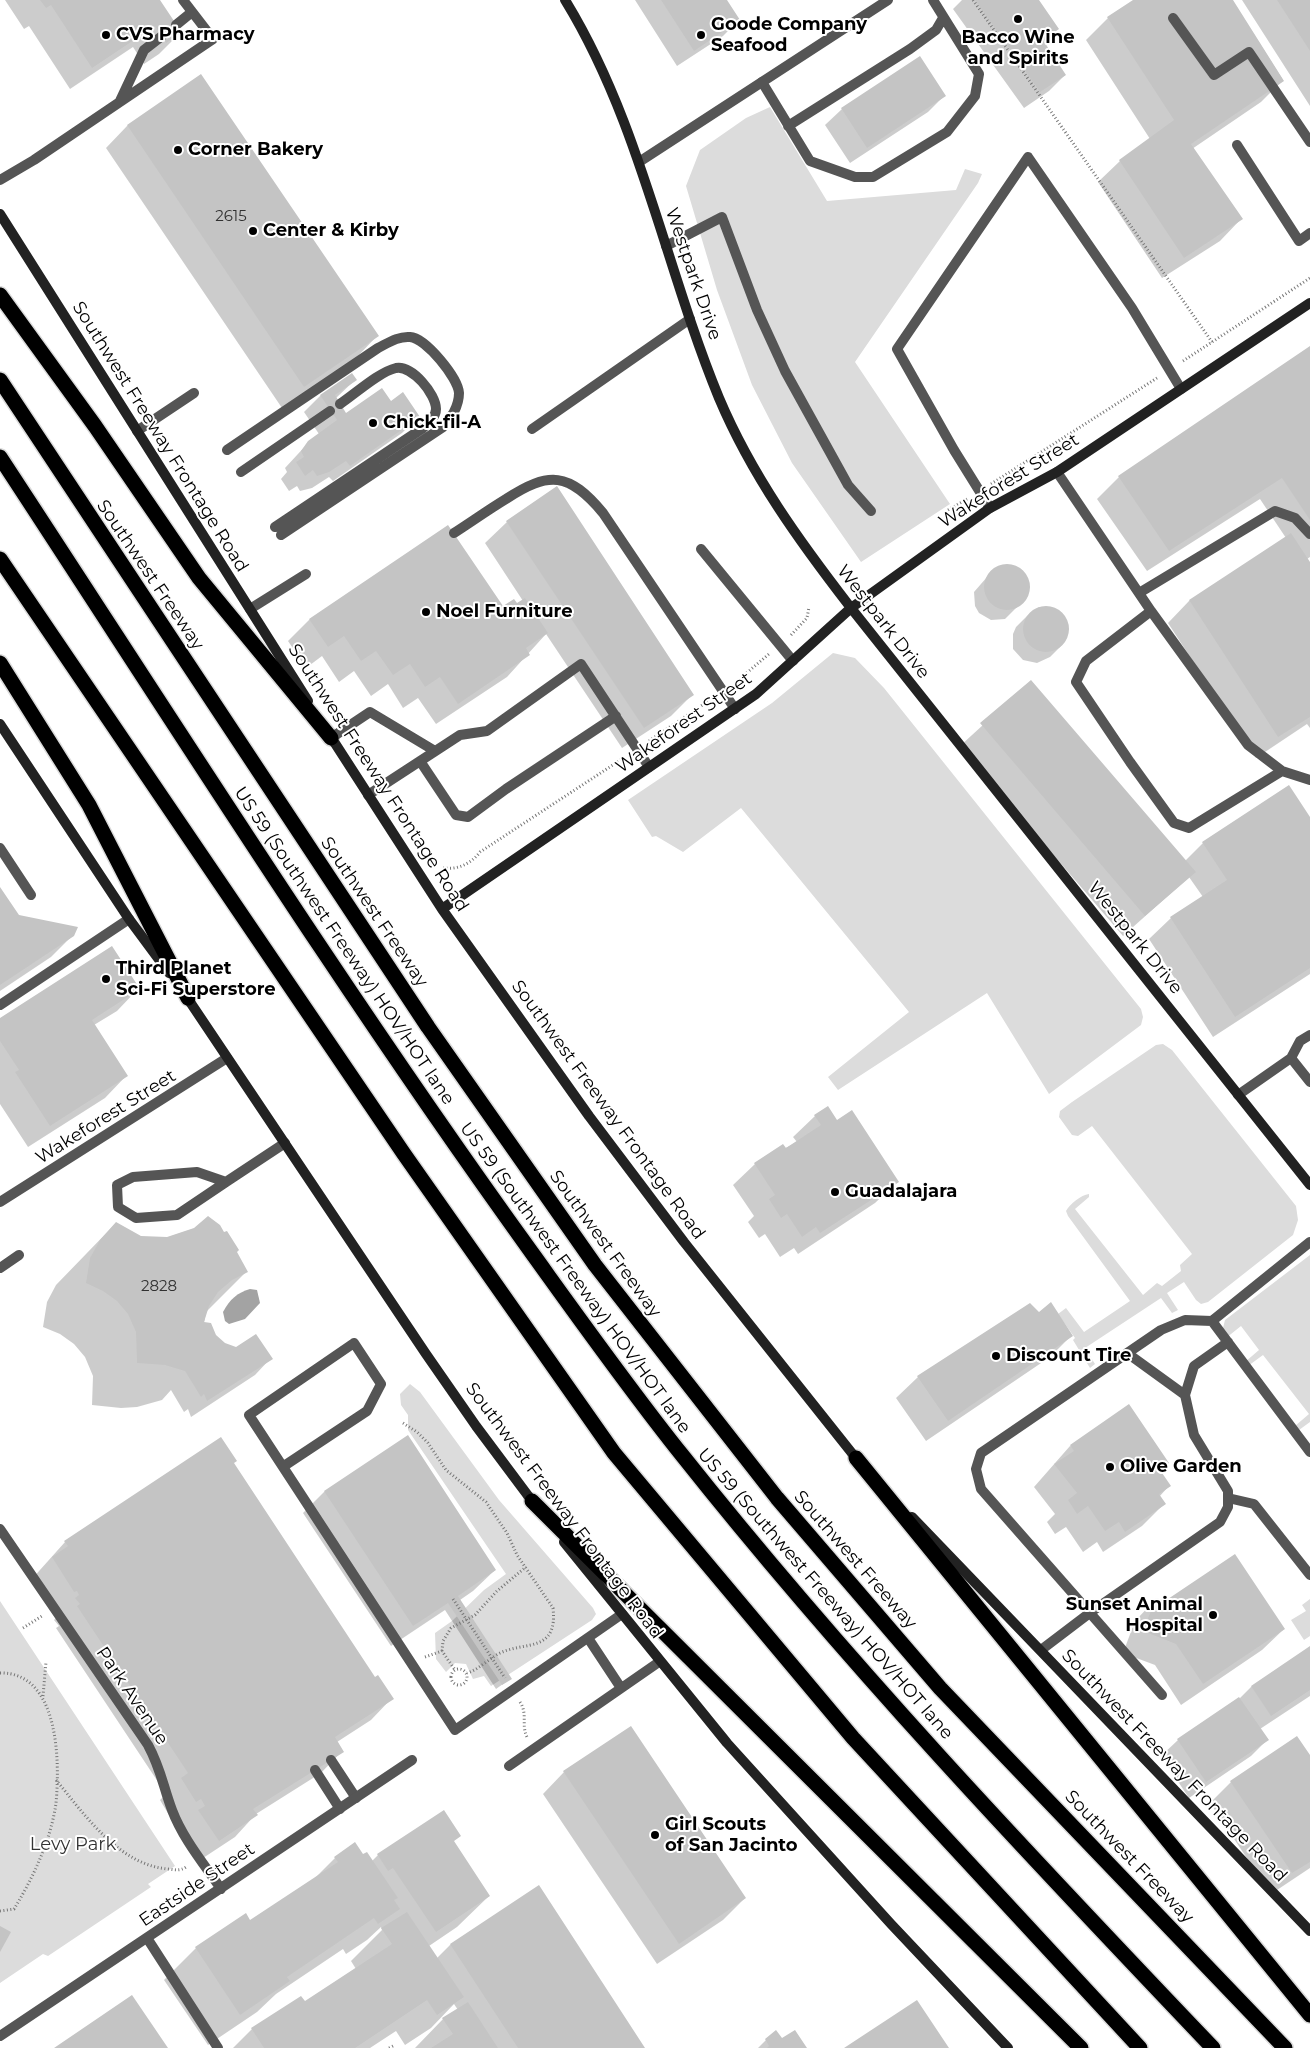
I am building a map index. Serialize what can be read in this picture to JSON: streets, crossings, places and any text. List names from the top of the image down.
{
  "streets": {
    "highway": ["Southwest Freeway", "US 59 (Southwest Freeway) HOV/HOT lane"],
    "main road": ["Westpark Drive", "Southwest Freeway Frontage Road", "Wakeforest Street"],
    "street": ["Park Avenue", "Eastside Street"]
  },
  "crossings": [
    ["Westpark Drive", "Wakeforest Street"],
    ["Southwest Freeway Frontage Road", "Wakeforest Street"],
    ["Park Avenue", "Eastside Street"]
  ],
  "parks": ["Levy Park"],
  "places": [
    "Bacco Wine and Spirits",
    "CVS Pharmacy",
    "Goode Company Seafood",
    "Corner Bakery",
    "Center & Kirby",
    "Chick-fil-A",
    "Noel Furniture",
    "Third Planet Sci-Fi Superstore",
    "Guadalajara",
    "Discount Tire",
    "Olive Garden",
    "Sunset Animal Hospital",
    "Girl Scouts of San Jacinto"
  ],
  "house_numbers": ["2615", "2828"]
}
